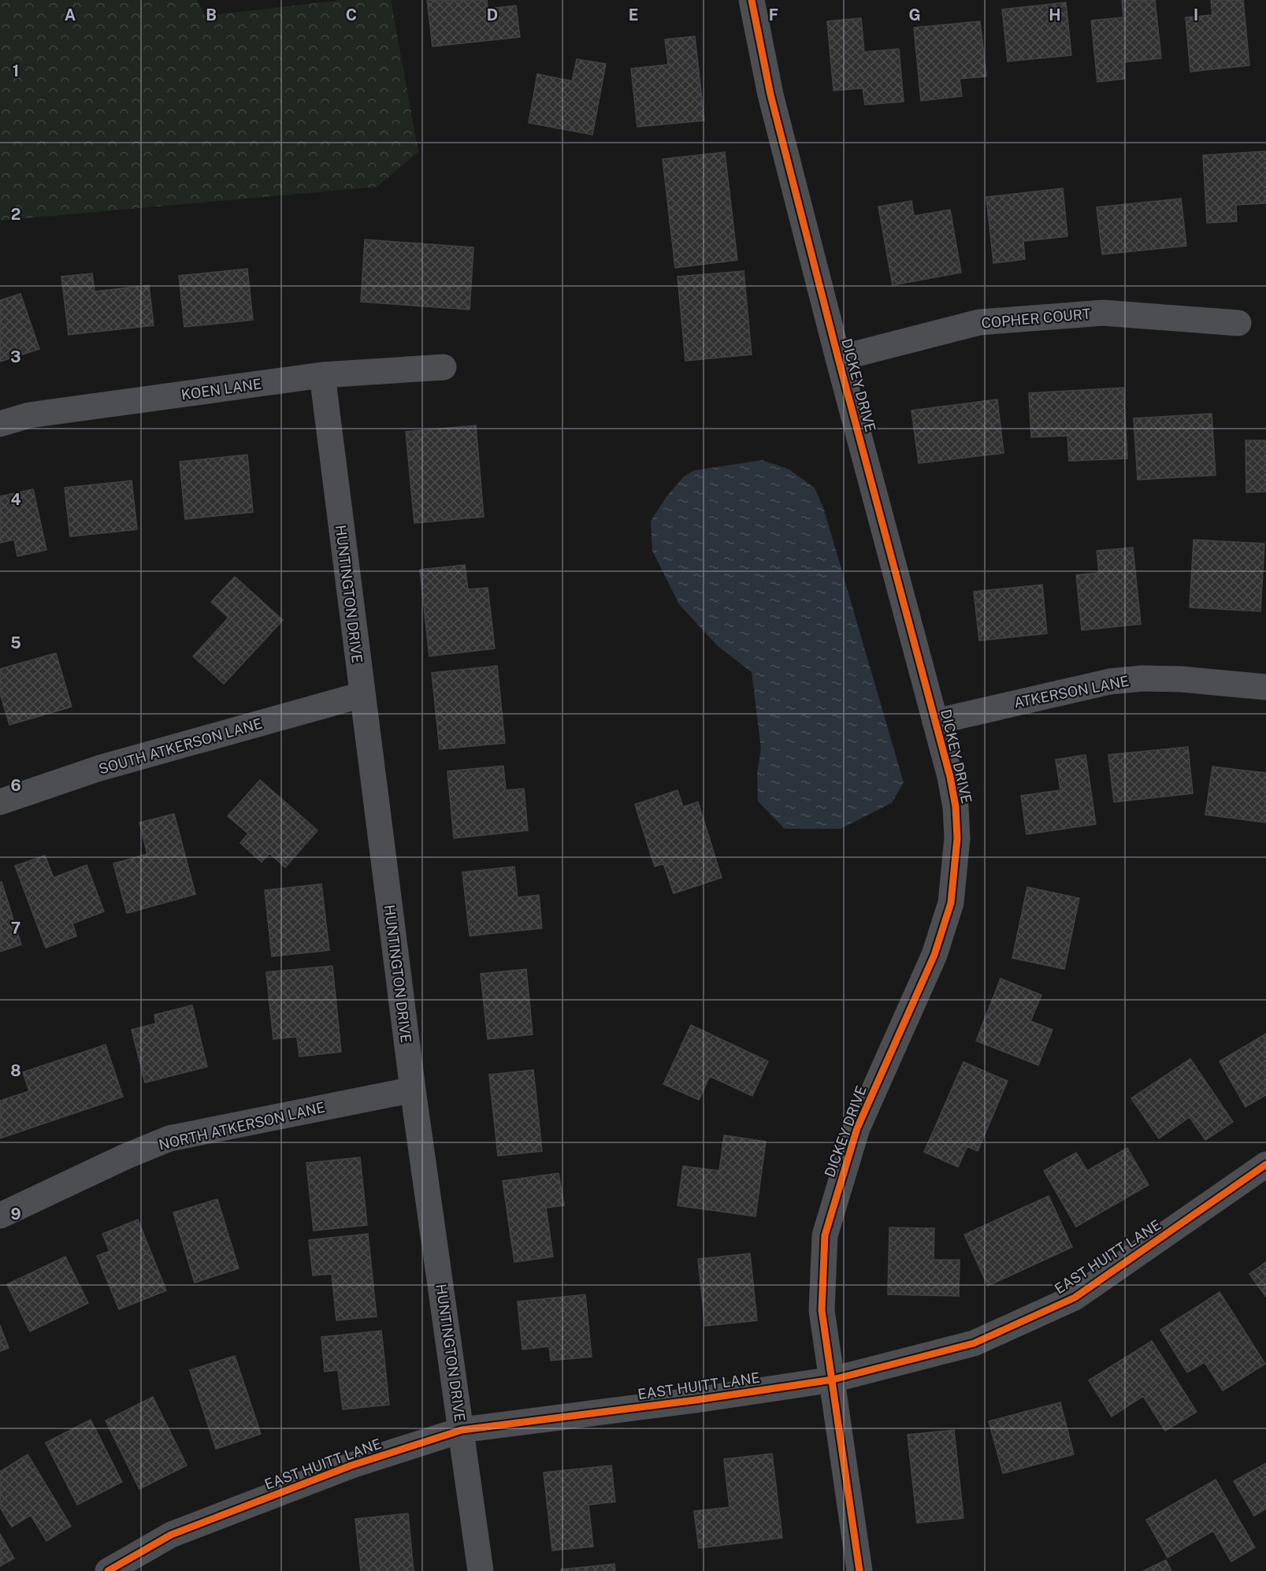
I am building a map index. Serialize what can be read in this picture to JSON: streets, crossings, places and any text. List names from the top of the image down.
{
  "streets": {
    "street": [
      "COPHER COURT",
      "DICKEY DRIVE",
      "KOEN LANE",
      "HUNTINGTON DRIVE",
      "ATKERSON LANE",
      "SOUTH ATKERSON LANE",
      "NORTH ATKERSON LANE",
      "EAST HUITT LANE"
    ]
  },
  "crossings": [
    ["COPHER COURT", "DICKEY DRIVE"],
    ["DICKEY DRIVE", "ATKERSON LANE"],
    ["DICKEY DRIVE", "EAST HUITT LANE"],
    ["KOEN LANE", "HUNTINGTON DRIVE"],
    ["HUNTINGTON DRIVE", "SOUTH ATKERSON LANE"],
    ["HUNTINGTON DRIVE", "NORTH ATKERSON LANE"],
    ["HUNTINGTON DRIVE", "EAST HUITT LANE"]
  ],
  "grid": {
    "columns": [
      "A",
      "B",
      "C",
      "D",
      "E",
      "F",
      "G",
      "H",
      "I"
    ],
    "rows": [
      "1",
      "2",
      "3",
      "4",
      "5",
      "6",
      "7",
      "8",
      "9"
    ]
  }
}
